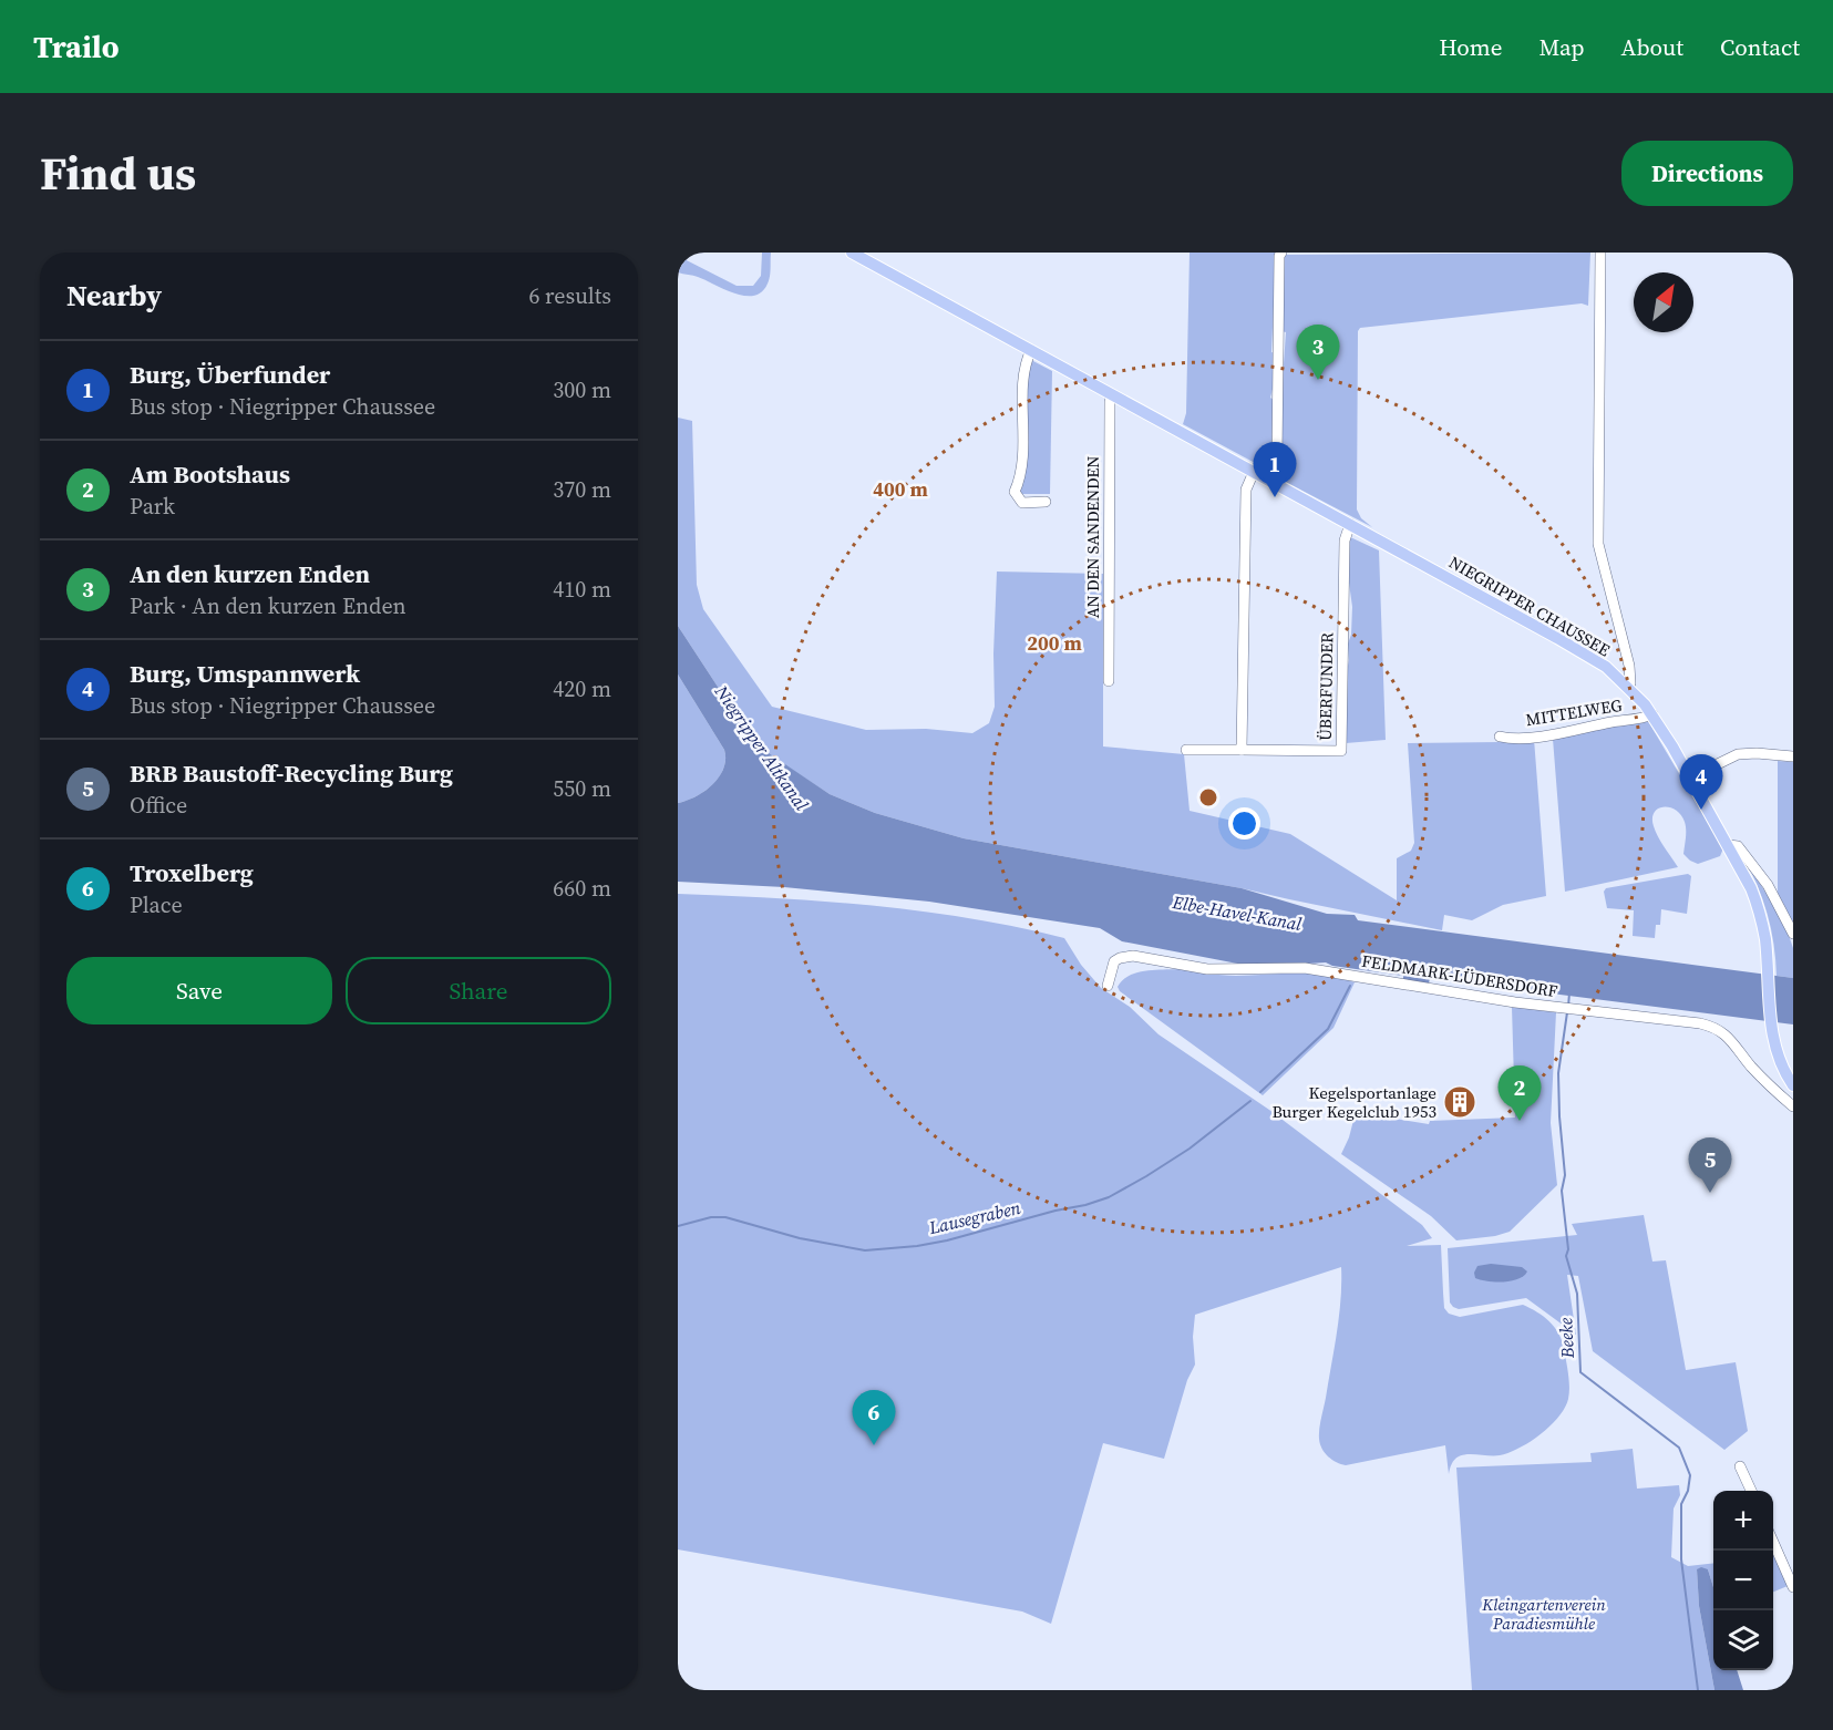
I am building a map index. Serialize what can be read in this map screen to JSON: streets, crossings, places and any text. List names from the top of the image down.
{
  "streets": {
    "main road": ["NIEGRIPPER CHAUSSEE"],
    "street": [
      "AN DEN SANDENDEN",
      "ÜBERFUNDER",
      "MITTELWEG",
      "FELDMARK-LÜDERSDORF"
    ]
  },
  "crossings": [
    ["AN DEN SANDENDEN", "NIEGRIPPER CHAUSSEE"],
    ["NIEGRIPPER CHAUSSEE", "ÜBERFUNDER"],
    ["NIEGRIPPER CHAUSSEE", "MITTELWEG"]
  ],
  "water": [
    "Niegripper Altkanal",
    "Elbe-Havel-Kanal",
    "Lausegraben",
    "Beeke"
  ],
  "parks": ["Kleingartenverein Paradiesmühle"],
  "places": {
    "building": ["Kegelsportanlage Burger Kegelclub 1953"]
  },
  "north": "top right",
  "page": {
    "header": "Trailo",
    "nav": [
      "Home",
      "Map",
      "About",
      "Contact"
    ],
    "title": "Find us",
    "buttons": [
      "Directions",
      ["Save", "Share"]
    ],
    "heading": ["Nearby", "6 results"],
    "pins": [
      "3",
      "1",
      "4",
      "2",
      "5",
      "6"
    ],
    "list": [
      {
        "mark": "1",
        "name": "Burg, Überfunder",
        "note": "Bus stop · Niegripper Chaussee",
        "value": "300 m"
      },
      {
        "mark": "2",
        "name": "Am Bootshaus",
        "note": "Park",
        "value": "370 m"
      },
      {
        "mark": "3",
        "name": "An den kurzen Enden",
        "note": "Park · An den kurzen Enden",
        "value": "410 m"
      },
      {
        "mark": "4",
        "name": "Burg, Umspannwerk",
        "note": "Bus stop · Niegripper Chaussee",
        "value": "420 m"
      },
      {
        "mark": "5",
        "name": "BRB Baustoff-Recycling Burg",
        "note": "Office",
        "value": "550 m"
      },
      {
        "mark": "6",
        "name": "Troxelberg",
        "note": "Place",
        "value": "660 m"
      }
    ],
    "map_buttons": ["+", "−"]
  },
  "rings": ["400 m", "200 m"]
}
